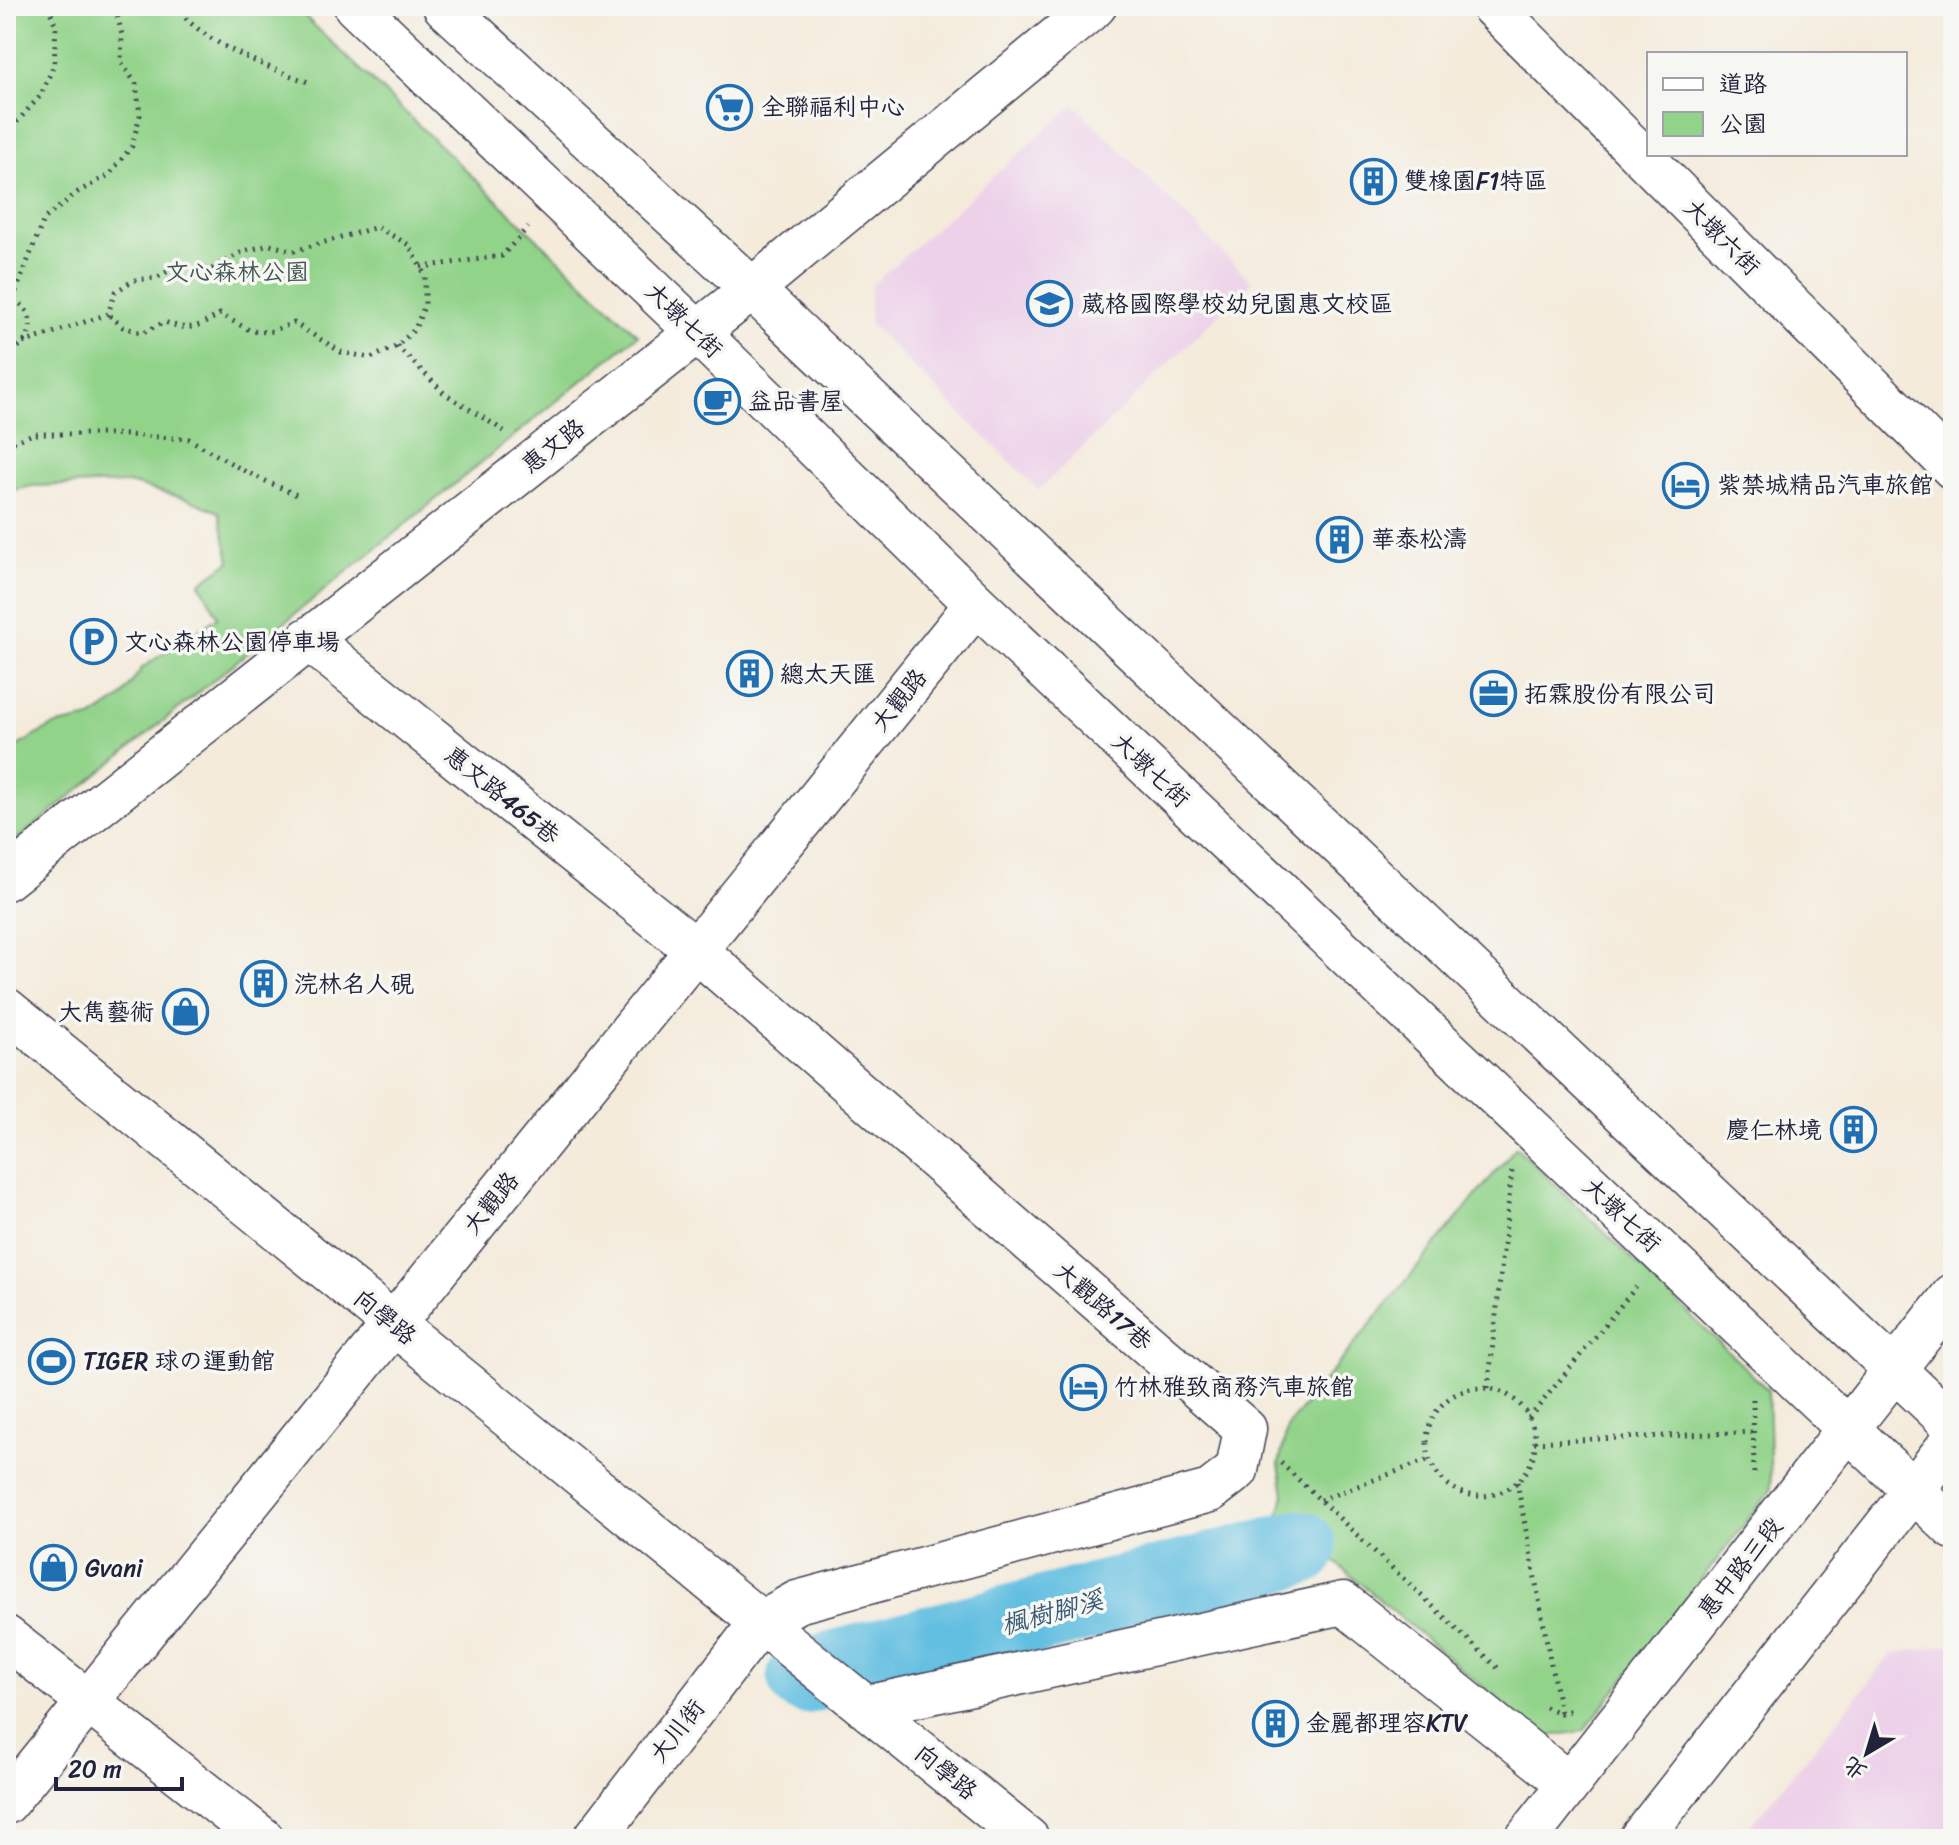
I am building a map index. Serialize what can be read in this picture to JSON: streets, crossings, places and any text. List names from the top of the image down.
{
  "streets": {
    "street": [
      "大墩六街",
      "大墩七街",
      "惠文路",
      "大觀路",
      "惠文路465巷",
      "大觀路17巷",
      "向學路",
      "惠中路三段",
      "大川街"
    ]
  },
  "crossings": [
    ["大墩七街", "惠文路"],
    ["大墩七街", "大觀路"],
    ["大墩七街", "惠中路三段"],
    ["惠文路", "惠文路465巷"],
    ["大觀路", "惠文路465巷"],
    ["大觀路", "大觀路17巷"],
    ["大觀路", "向學路"],
    ["惠文路465巷", "大觀路17巷"],
    ["向學路", "大川街"]
  ],
  "water": ["楓樹腳溪"],
  "parks": ["文心森林公園"],
  "places": {
    "supermarket": ["全聯福利中心"],
    "building": [
      "雙橡園F1特區",
      "華泰松濤",
      "總太天匯",
      "浣林名人硯",
      "慶仁林境",
      "金麗都理容KTV"
    ],
    "school or university": ["葳格國際學校幼兒園惠文校區"],
    "cafe": ["益品書屋"],
    "hotel": ["紫禁城精品汽車旅館", "竹林雅致商務汽車旅館"],
    "parking": ["文心森林公園停車場"],
    "office": ["拓霖股份有限公司"],
    "shop": ["大雋藝術", "Gvani"],
    "sports": ["TIGER 球の運動館"]
  },
  "legend": ["道路", "公園"],
  "scale_bar": "20 m",
  "north": "bottom left"
}
